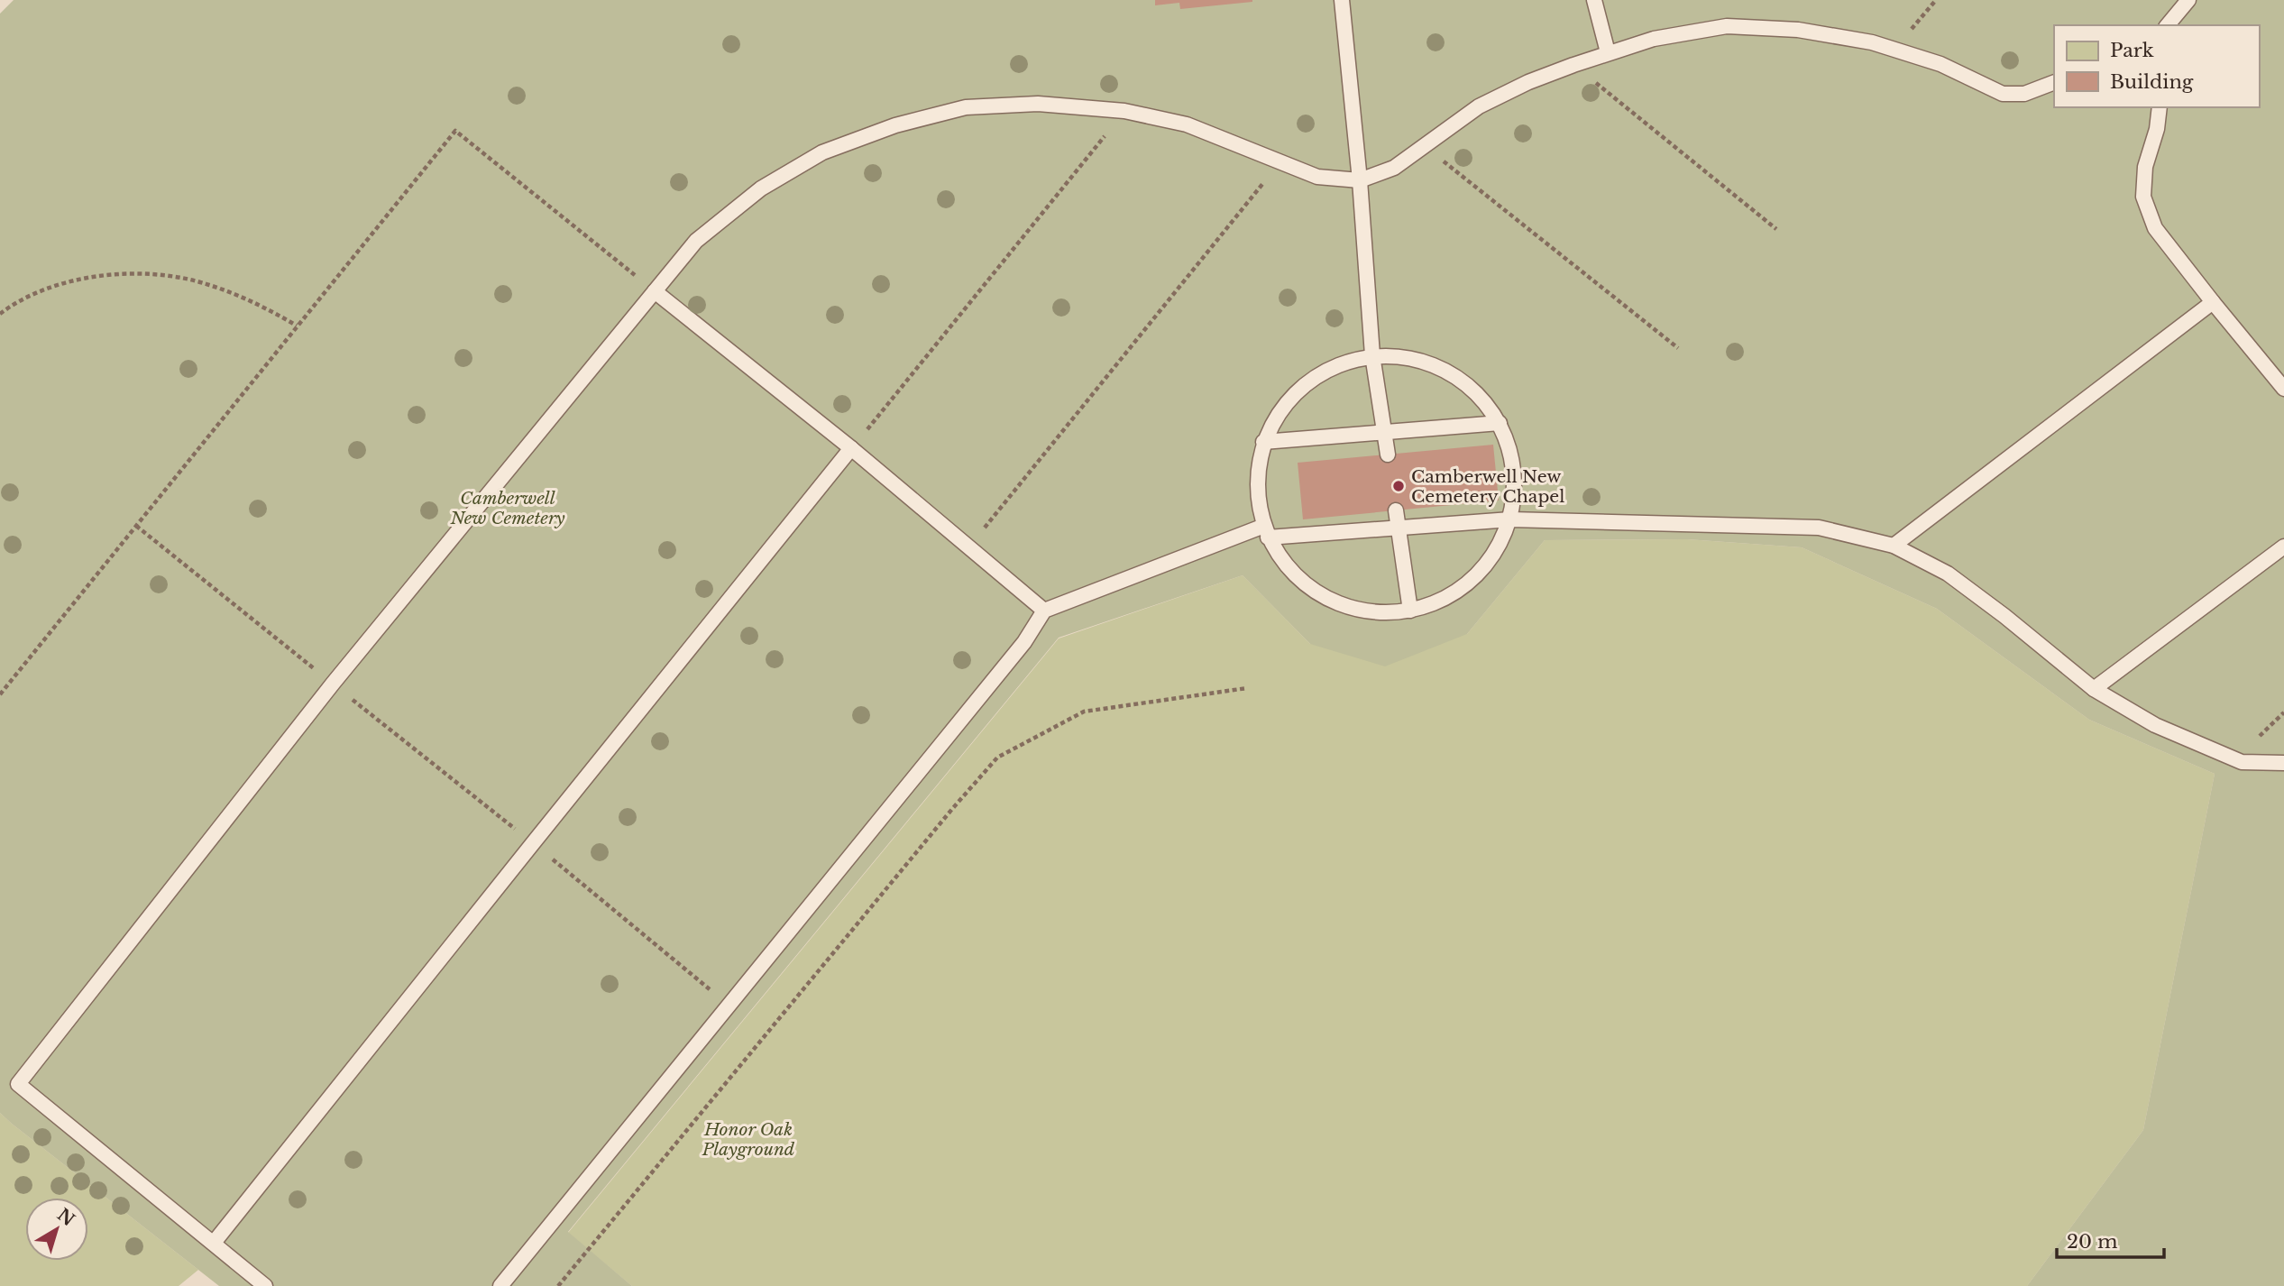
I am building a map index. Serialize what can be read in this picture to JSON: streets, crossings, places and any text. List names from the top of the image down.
{
  "parks": ["Camberwell New Cemetery", "Honor Oak Playground"],
  "places": ["Camberwell New Cemetery Chapel"],
  "legend": ["Park", "Building"],
  "scale_bar": "20 m",
  "north": "top right"
}
